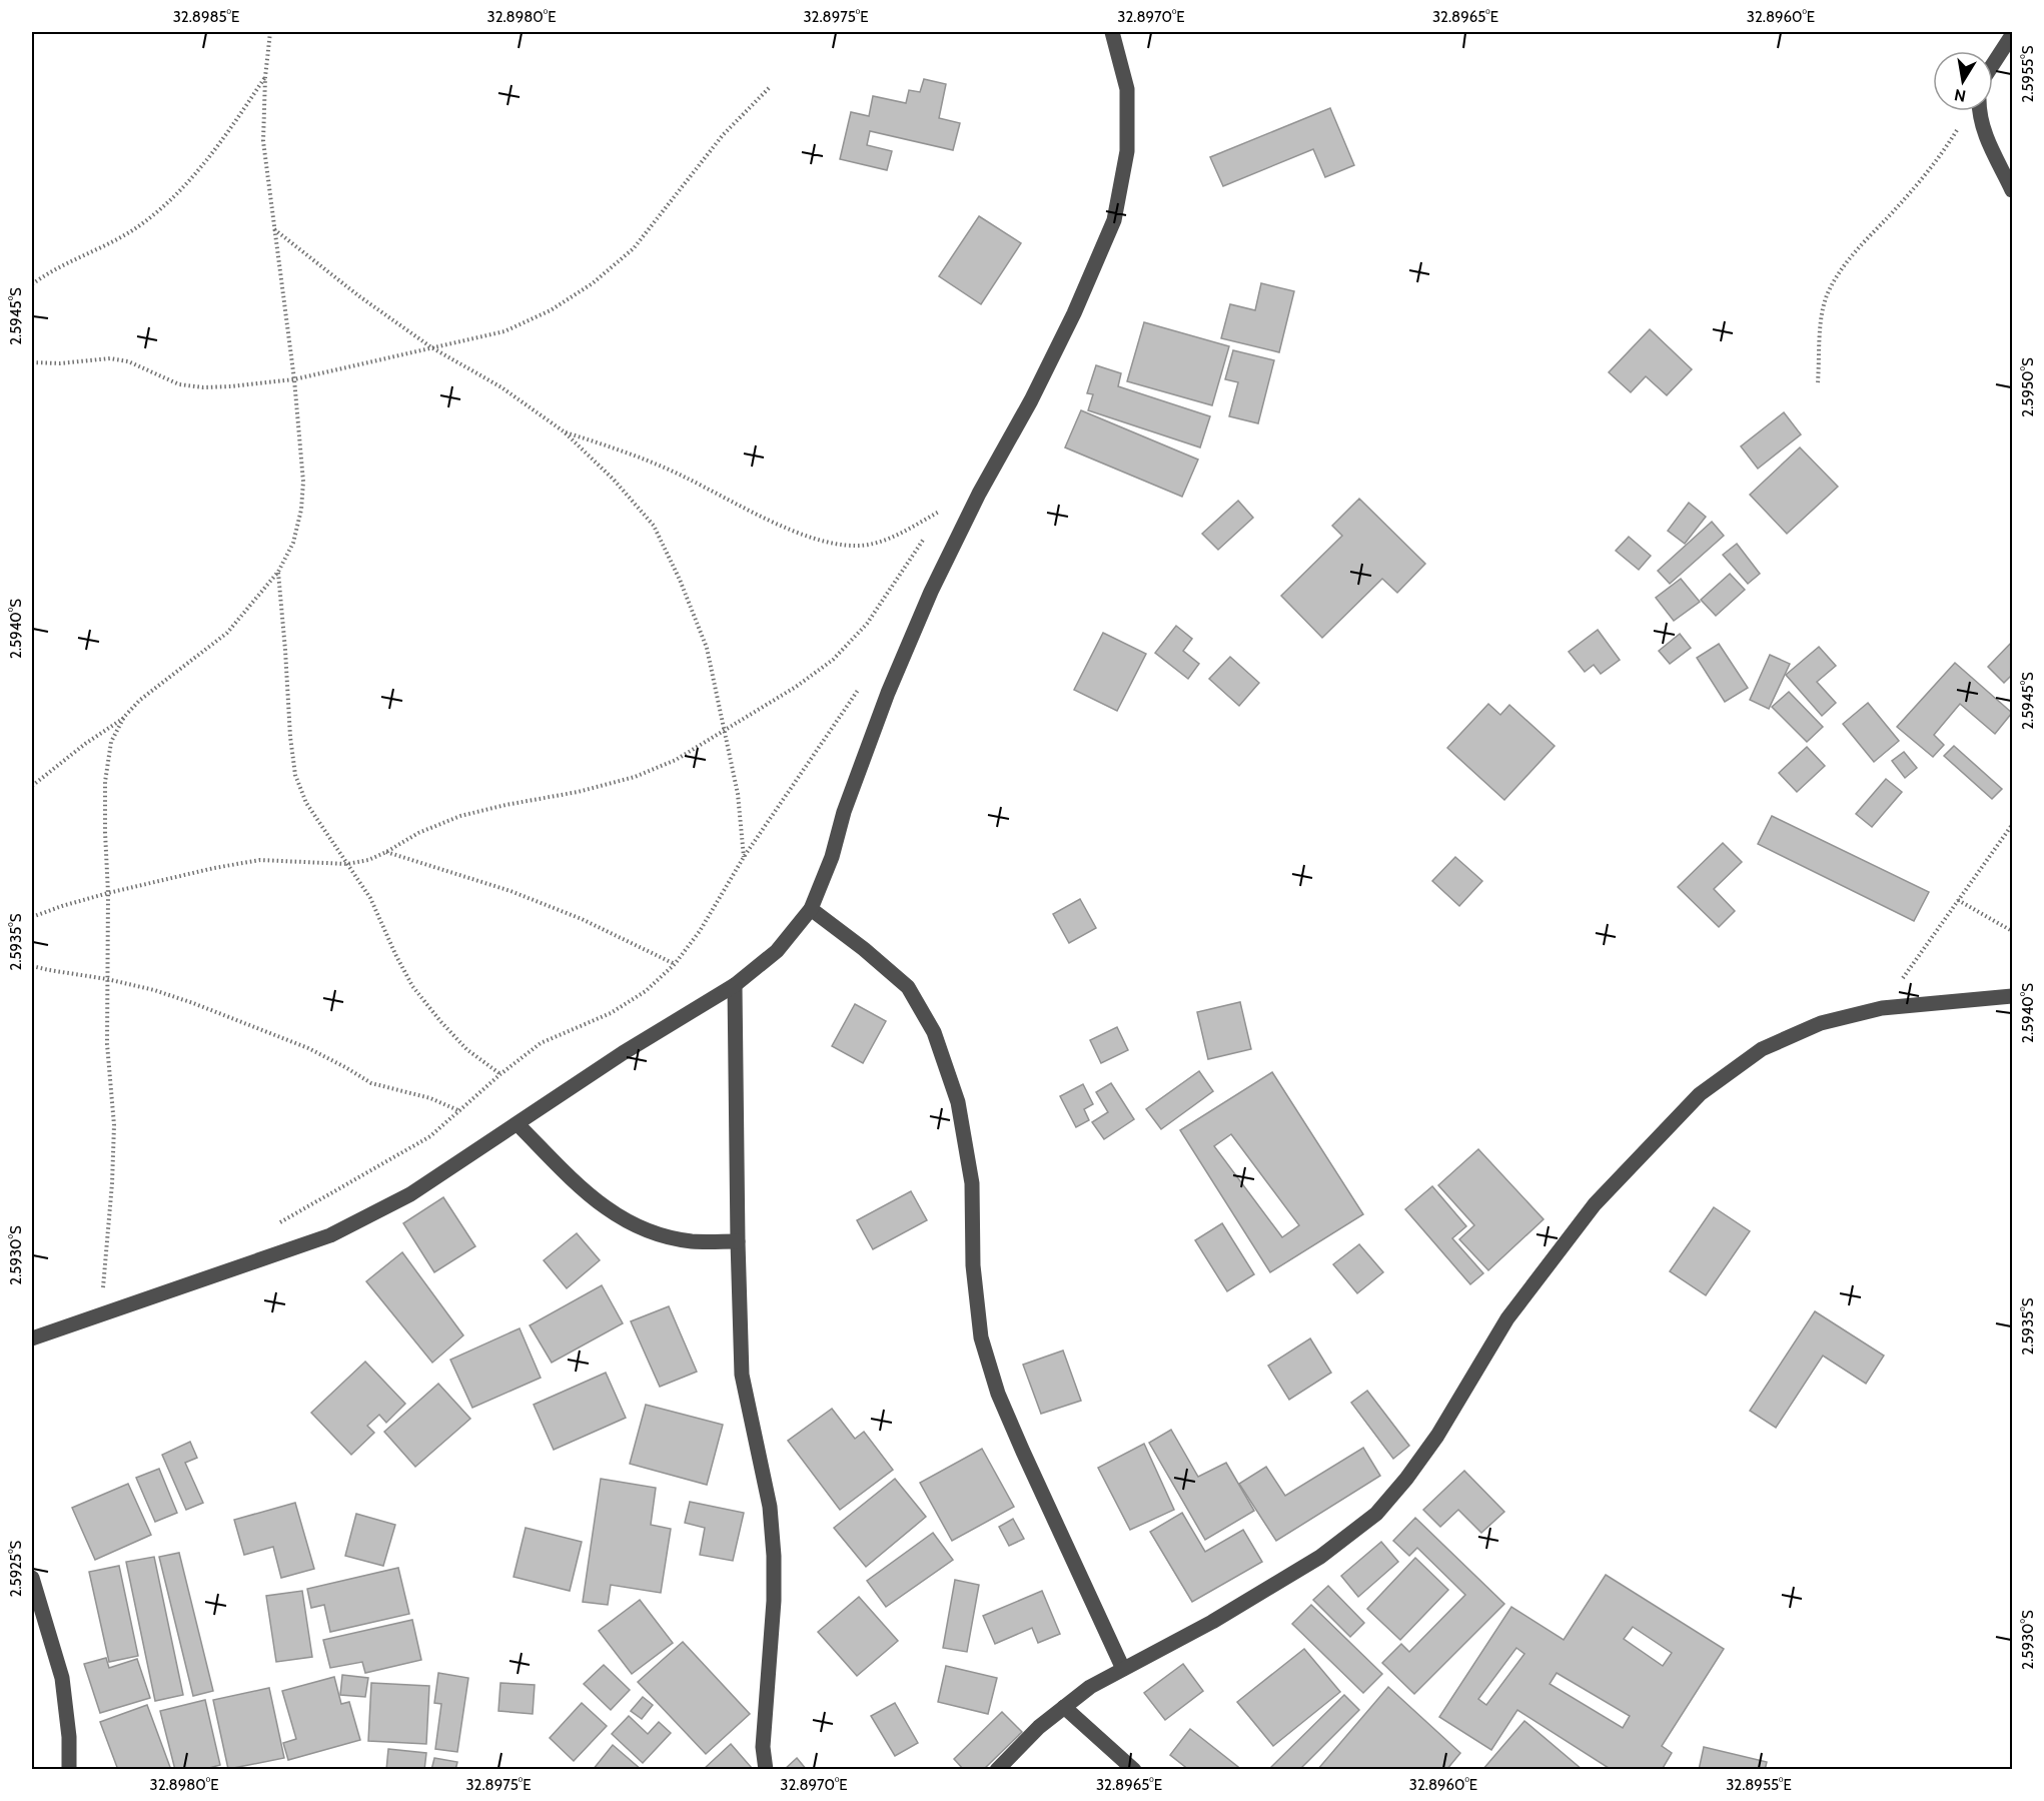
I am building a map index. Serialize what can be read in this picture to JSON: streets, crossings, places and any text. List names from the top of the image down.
{
  "north": "bottom",
  "coordinates": [
    "32.8985°E",
    "32.8980°E",
    "32.8975°E",
    "32.8970°E",
    "32.8965°E",
    "32.8960°E",
    "2.5955°S",
    "2.5945°S",
    "2.5950°S",
    "2.5940°S",
    "2.5935°S",
    "2.5930°S",
    "2.5925°S",
    "32.8955°E"
  ]
}
